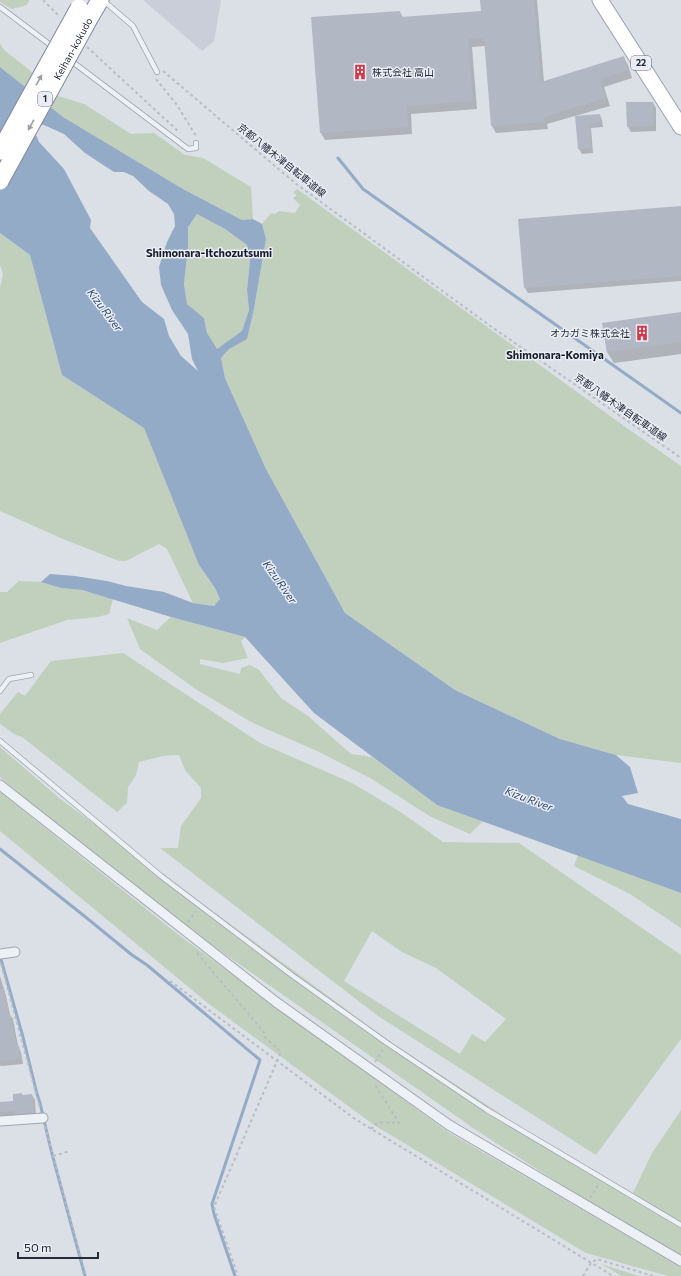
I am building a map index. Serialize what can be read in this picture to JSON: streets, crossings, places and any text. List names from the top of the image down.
{
  "streets": {
    "highway": ["Keihan-kokudo", "1"],
    "main road": ["22"],
    "path": ["京都八幡木津自転車道線"]
  },
  "districts": ["Shimonara-Itchozutsumi", "Shimonara-Komiya"],
  "water": ["Kizu River"],
  "places": {
    "building": ["株式会社 高山", "オカガミ株式会社"]
  },
  "scale_bar": "50 m"
}
